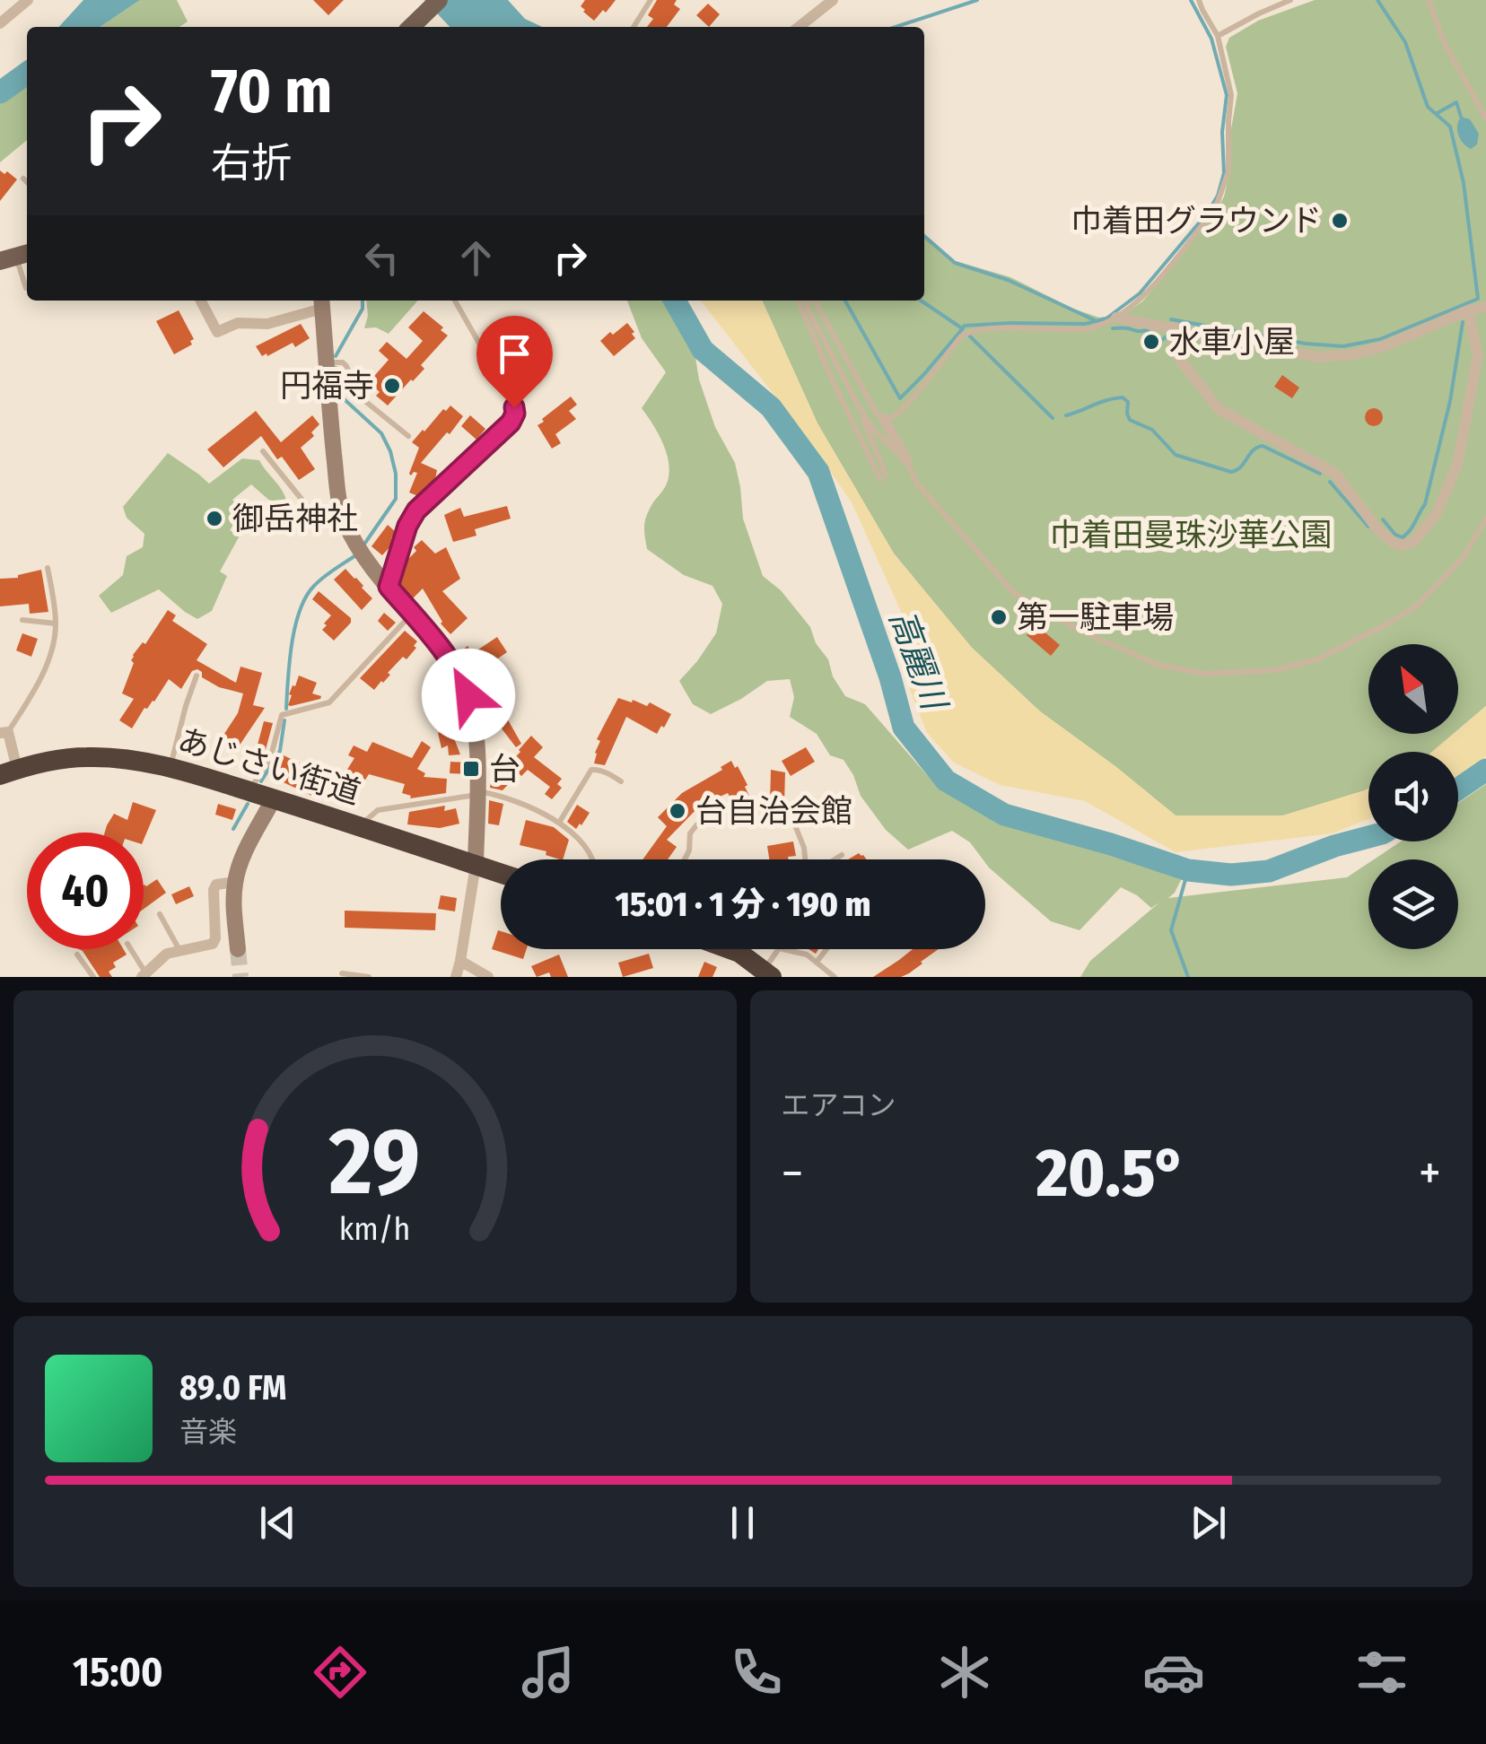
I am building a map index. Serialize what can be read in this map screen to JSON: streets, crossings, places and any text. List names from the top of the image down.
{
  "streets": {
    "highway": ["あじさい街道"]
  },
  "water": ["高麗川"],
  "parks": ["巾着田曼珠沙華公園"],
  "places": {
    "other": [
      "巾着田グラウンド",
      "水車小屋",
      "円福寺",
      "御岳神社",
      "第一駐車場",
      "台自治会館"
    ],
    "transit": ["台"]
  },
  "north": "top left",
  "page": {
    "turn": ["70 m", "右折"],
    "limit": "40",
    "trip": "15:01 · 1 分 · 190 m",
    "tile": "エアコン",
    "heat": ["−", "20.5°", "+"],
    "song": ["89.0 FM", "音楽"],
    "tabs": "15:00",
    "gauge": ["29", "km/h"]
  }
}
